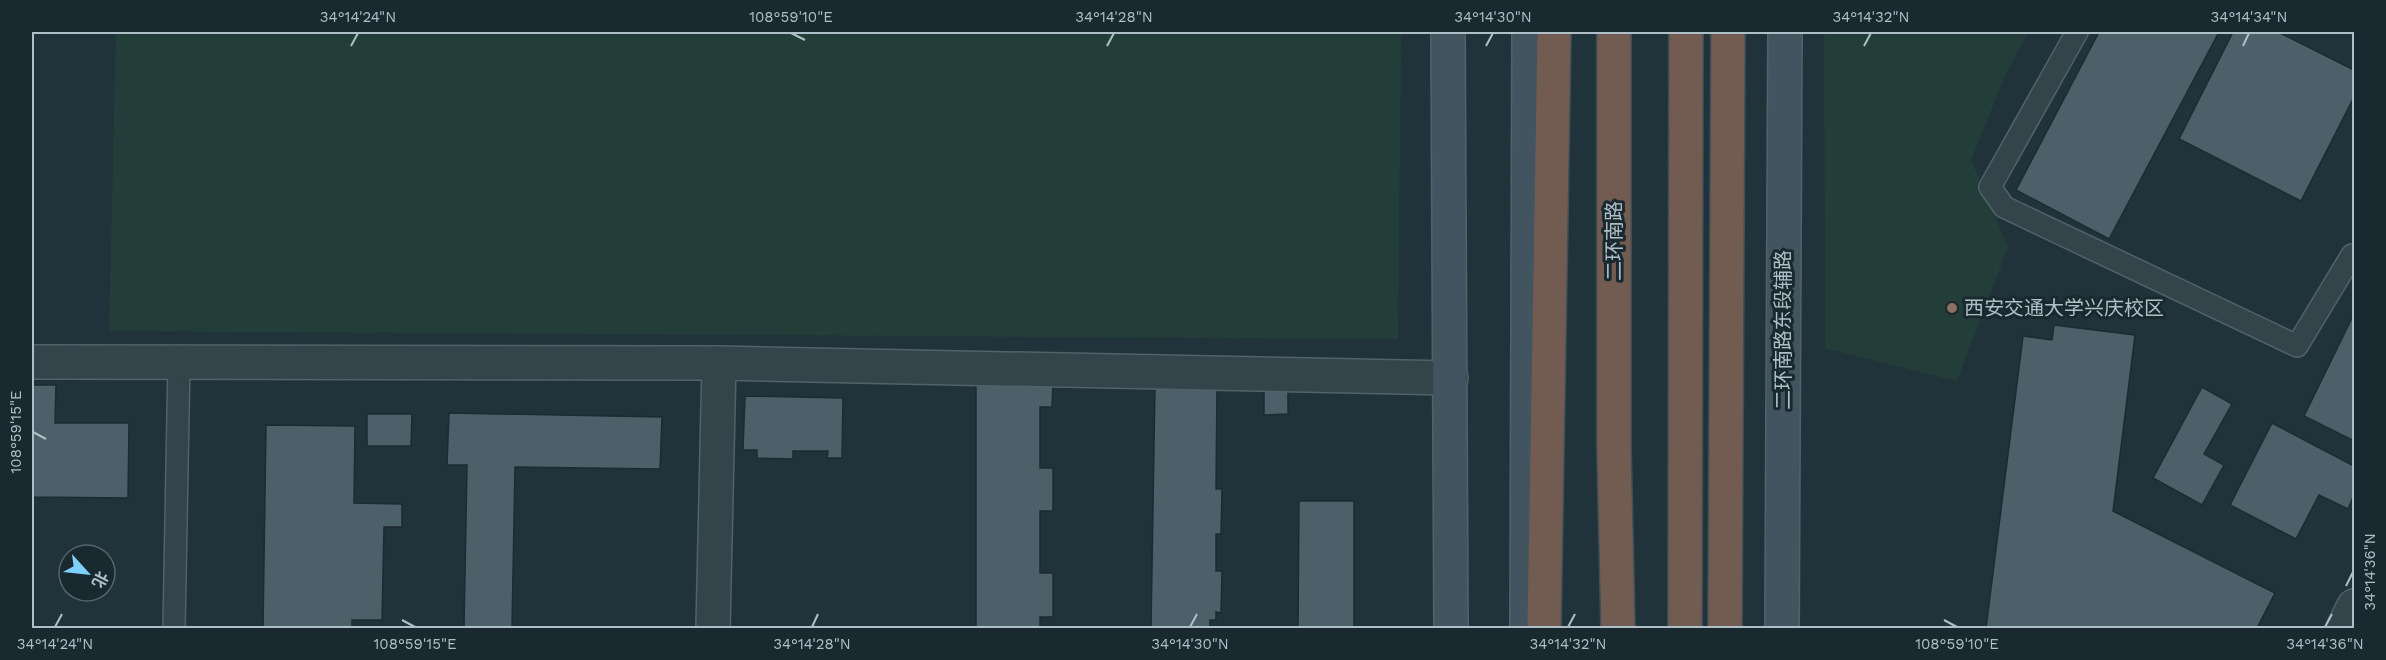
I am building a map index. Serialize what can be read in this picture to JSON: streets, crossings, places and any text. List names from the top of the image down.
{
  "streets": {
    "highway": ["二环南路"],
    "main road": ["二环南路东段辅路"]
  },
  "places": ["西安交通大学兴庆校区"],
  "north": "bottom right",
  "coordinates": [
    "34°14'24\"N",
    "108°59'10\"E",
    "34°14'28\"N",
    "34°14'30\"N",
    "34°14'32\"N",
    "34°14'34\"N",
    "108°59'15\"E",
    "34°14'36\"N"
  ]
}
